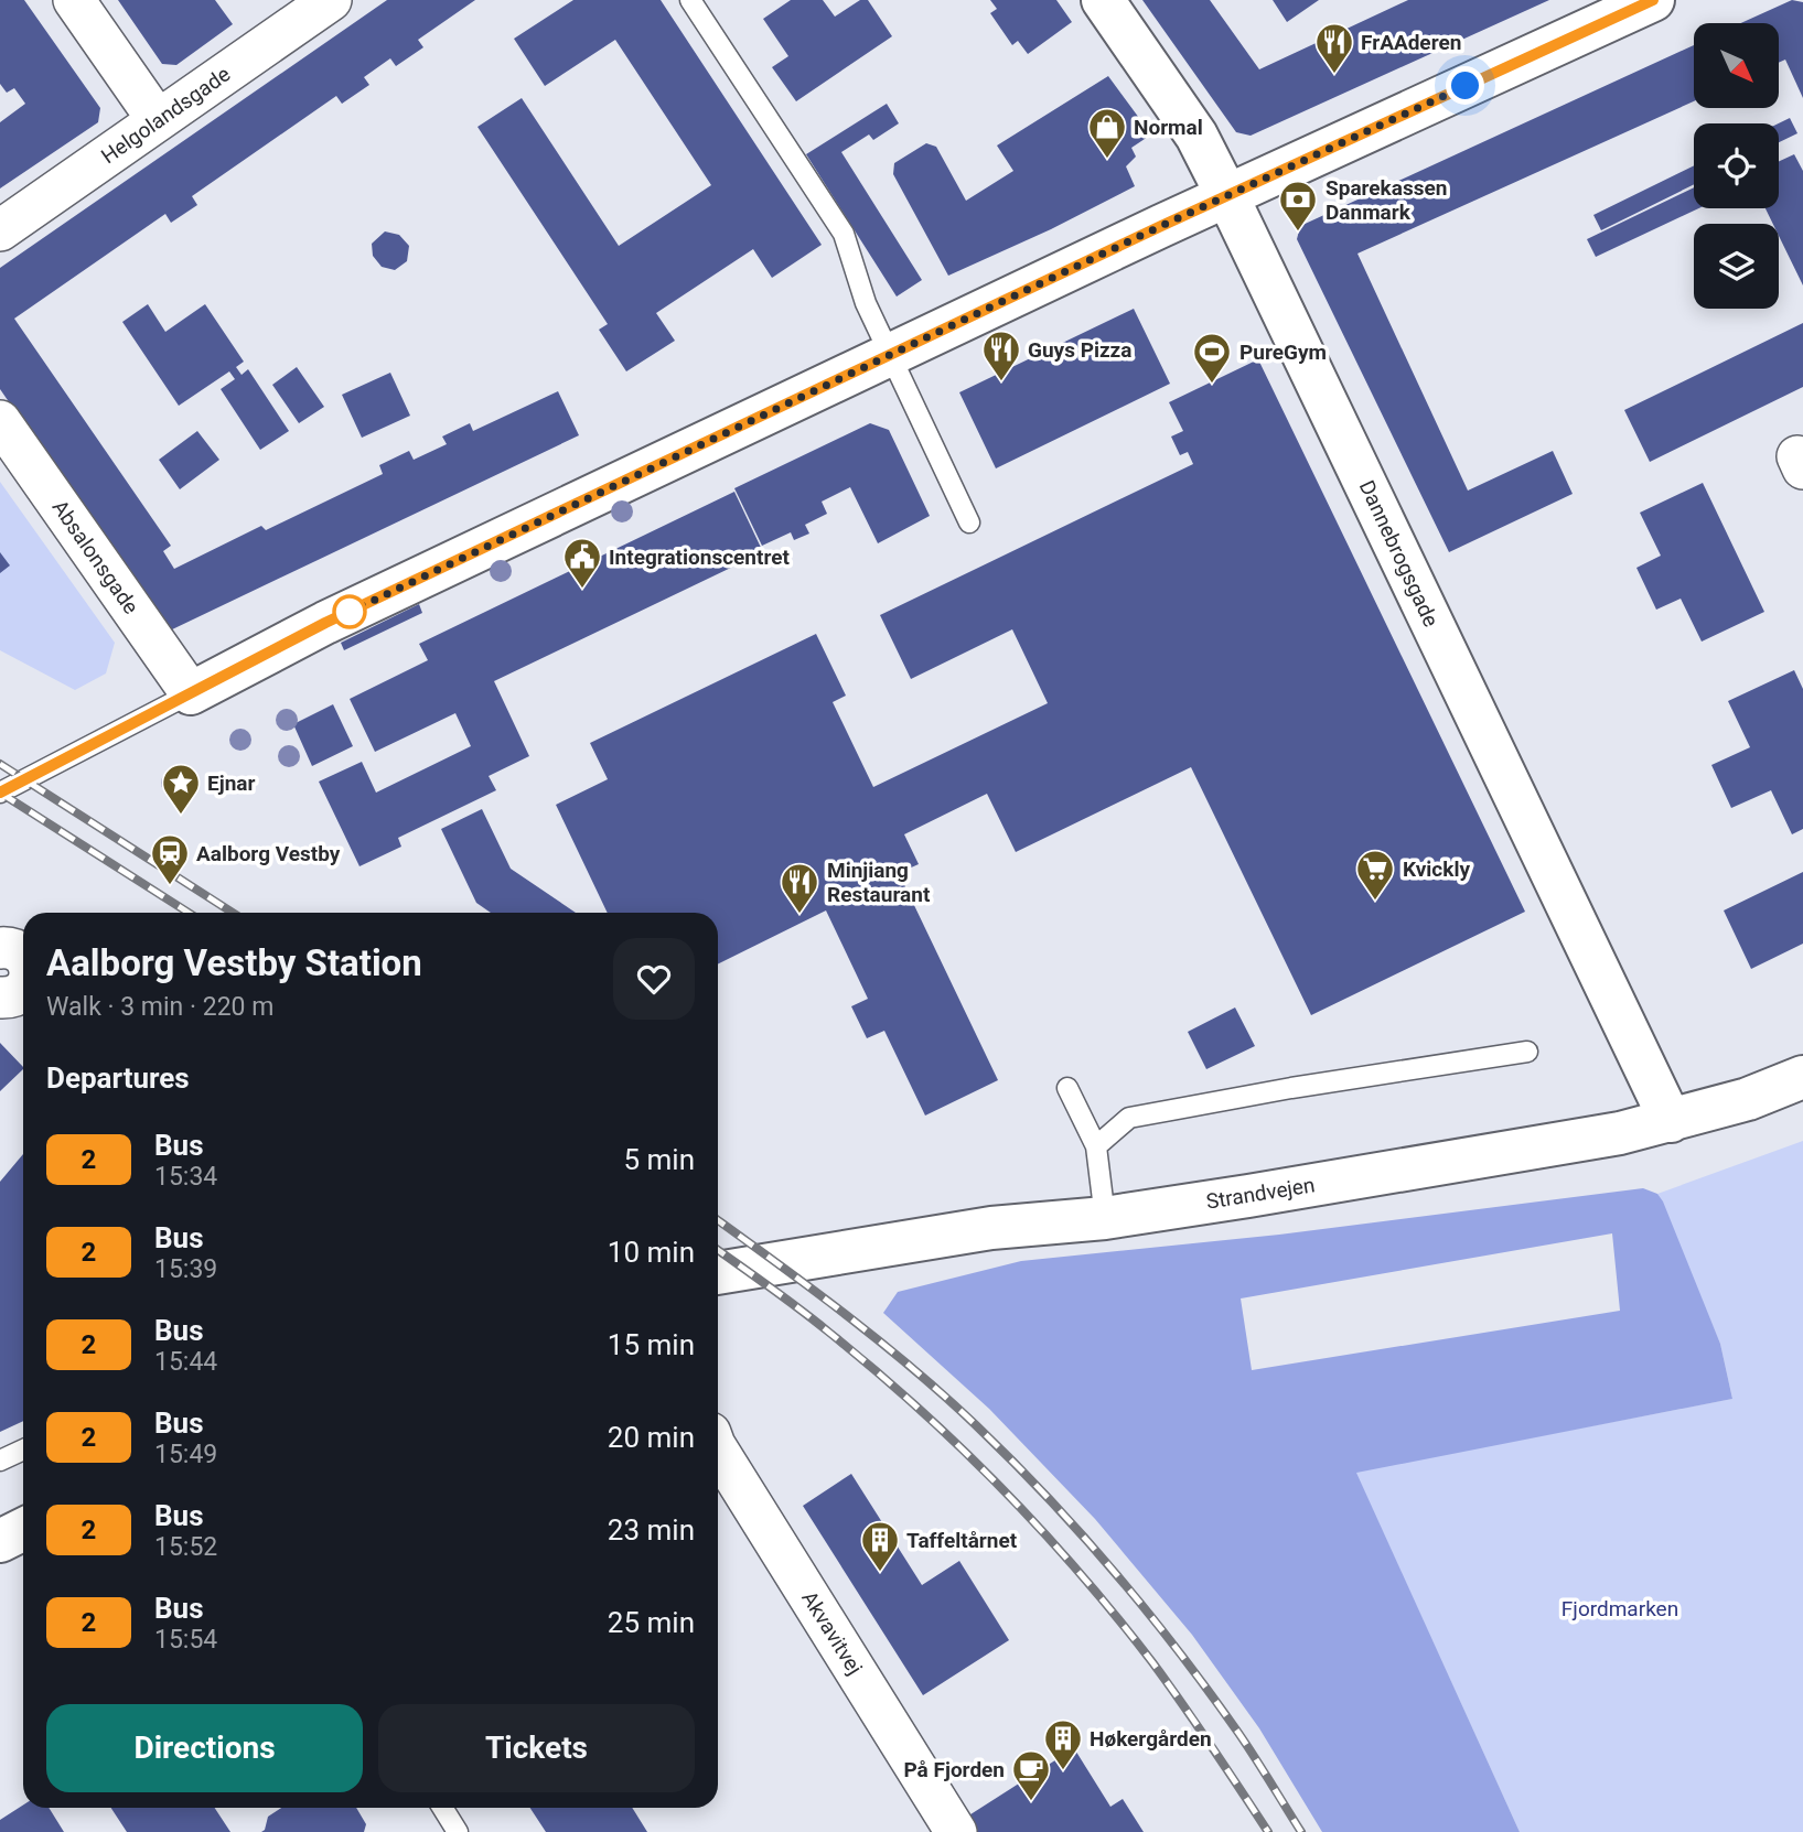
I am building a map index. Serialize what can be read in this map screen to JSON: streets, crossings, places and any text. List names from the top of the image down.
{
  "streets": {
    "street": [
      "Helgolandsgade",
      "Dannebrogsgade",
      "Absalonsgade",
      "Strandvejen",
      "Akvavitvej"
    ]
  },
  "crossings": [
    ["Dannebrogsgade", "Strandvejen"]
  ],
  "parks": ["Fjordmarken"],
  "places": {
    "restaurant": ["FrAAderen", "Guys Pizza", "Minjiang Restaurant"],
    "shop": ["Normal"],
    "bank": ["Sparekassen Danmark"],
    "sports": ["PureGym"],
    "public building": ["Integrationscentret"],
    "place": ["Ejnar"],
    "station": ["Aalborg Vestby"],
    "supermarket": ["Kvickly"],
    "building": ["Taffeltårnet", "Høkergården"],
    "cafe": ["På Fjorden"]
  },
  "lines": ["bus line 2"],
  "north": "bottom right",
  "page": {
    "heading": [
      ["Aalborg Vestby Station", "Walk · 3 min · 220 m"],
      "Departures"
    ],
    "list": [
      {
        "mark": "2",
        "name": "Bus",
        "note": "15:34",
        "value": "5 min"
      },
      {
        "mark": "2",
        "name": "Bus",
        "note": "15:39",
        "value": "10 min"
      },
      {
        "mark": "2",
        "name": "Bus",
        "note": "15:44",
        "value": "15 min"
      },
      {
        "mark": "2",
        "name": "Bus",
        "note": "15:49",
        "value": "20 min"
      },
      {
        "mark": "2",
        "name": "Bus",
        "note": "15:52",
        "value": "23 min"
      },
      {
        "mark": "2",
        "name": "Bus",
        "note": "15:54",
        "value": "25 min"
      }
    ],
    "buttons": ["Directions", "Tickets"]
  }
}
